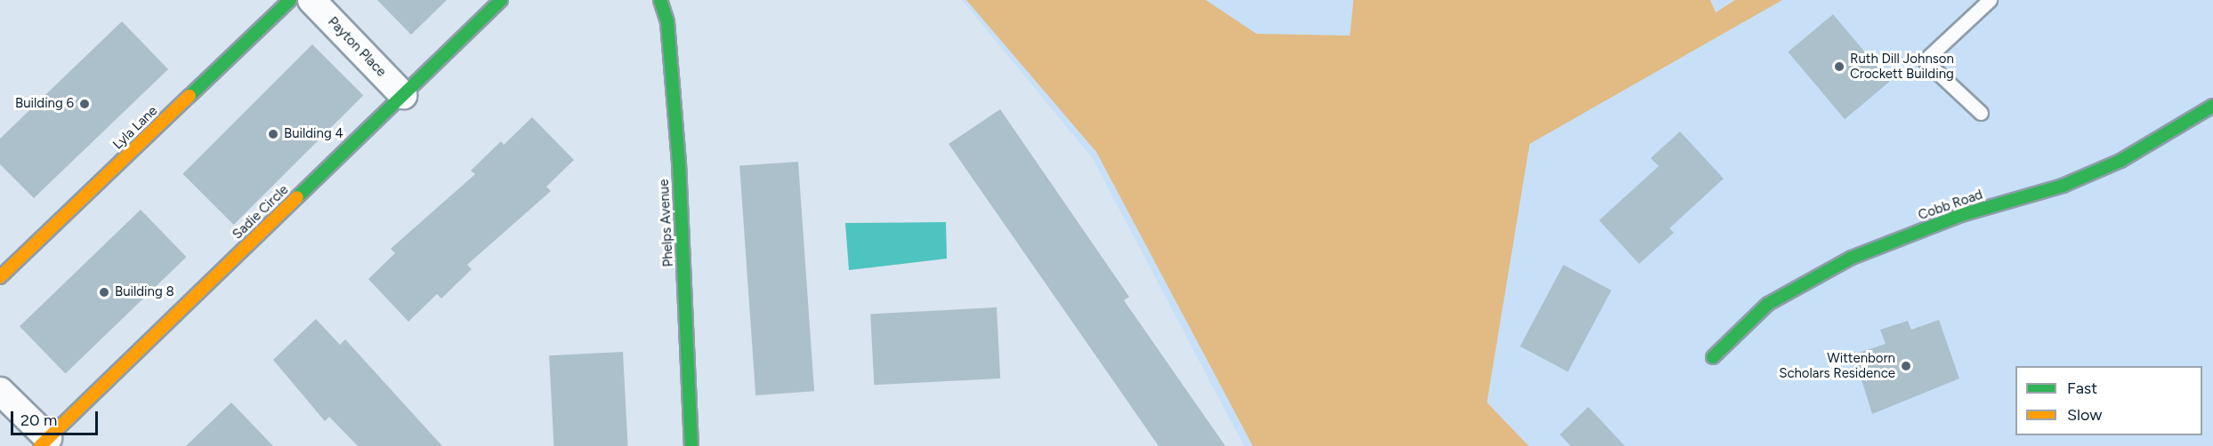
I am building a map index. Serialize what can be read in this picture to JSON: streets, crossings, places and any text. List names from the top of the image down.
{
  "streets": {
    "street": [
      "Payton Place",
      "Lyla Lane",
      "Cobb Road",
      "Sadie Circle",
      "Phelps Avenue"
    ]
  },
  "crossings": [
    ["Payton Place", "Sadie Circle"]
  ],
  "places": [
    "Ruth Dill Johnson Crockett Building",
    "Building 6",
    "Building 4",
    "Building 8",
    "Wittenborn Scholars Residence"
  ],
  "legend": ["Fast", "Slow"],
  "scale_bar": "20 m"
}
